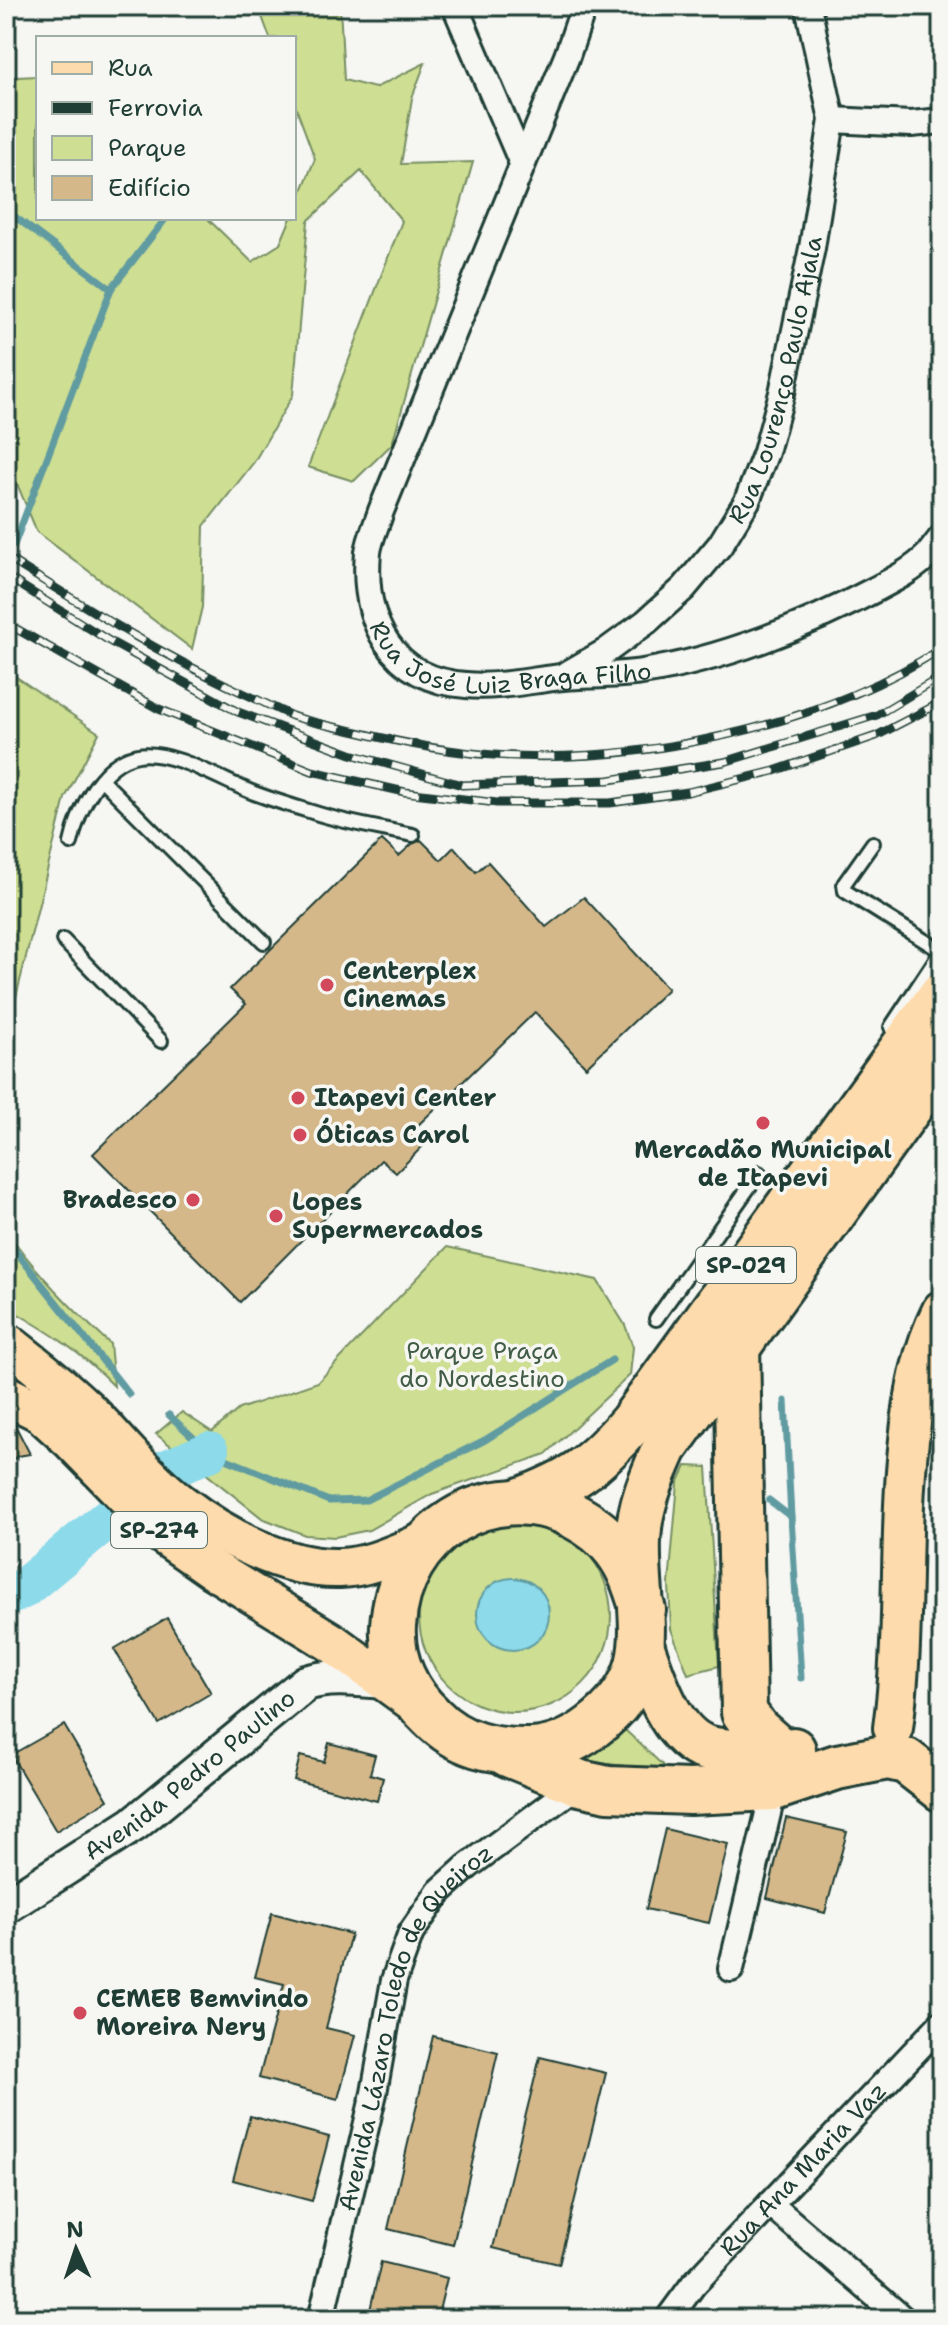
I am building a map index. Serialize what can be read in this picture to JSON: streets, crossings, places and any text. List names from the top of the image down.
{
  "streets": {
    "highway": ["SP-029"],
    "main road": ["SP-274", "Avenida Pedro Paulino"],
    "street": [
      "Rua Lourenço Paulo Ajala",
      "Rua José Luiz Braga Filho",
      "Avenida Lázaro Toledo de Queiroz",
      "Rua Ana Maria Vaz"
    ]
  },
  "crossings": [
    ["Rua Lourenço Paulo Ajala", "Rua José Luiz Braga Filho"],
    ["SP-029", "SP-274"],
    ["SP-029", "Avenida Pedro Paulino"],
    ["SP-029", "Avenida Lázaro Toledo de Queiroz"],
    ["SP-274", "Avenida Pedro Paulino"]
  ],
  "parks": ["Parque Praça do Nordestino"],
  "places": [
    "Centerplex Cinemas",
    "Itapevi Center",
    "Mercadão Municipal de Itapevi",
    "Óticas Carol",
    "Bradesco",
    "Lopes Supermercados",
    "CEMEB Bemvindo Moreira Nery"
  ],
  "legend": [
    "Rua",
    "Ferrovia",
    "Parque",
    "Edifício"
  ],
  "north": "top"
}
